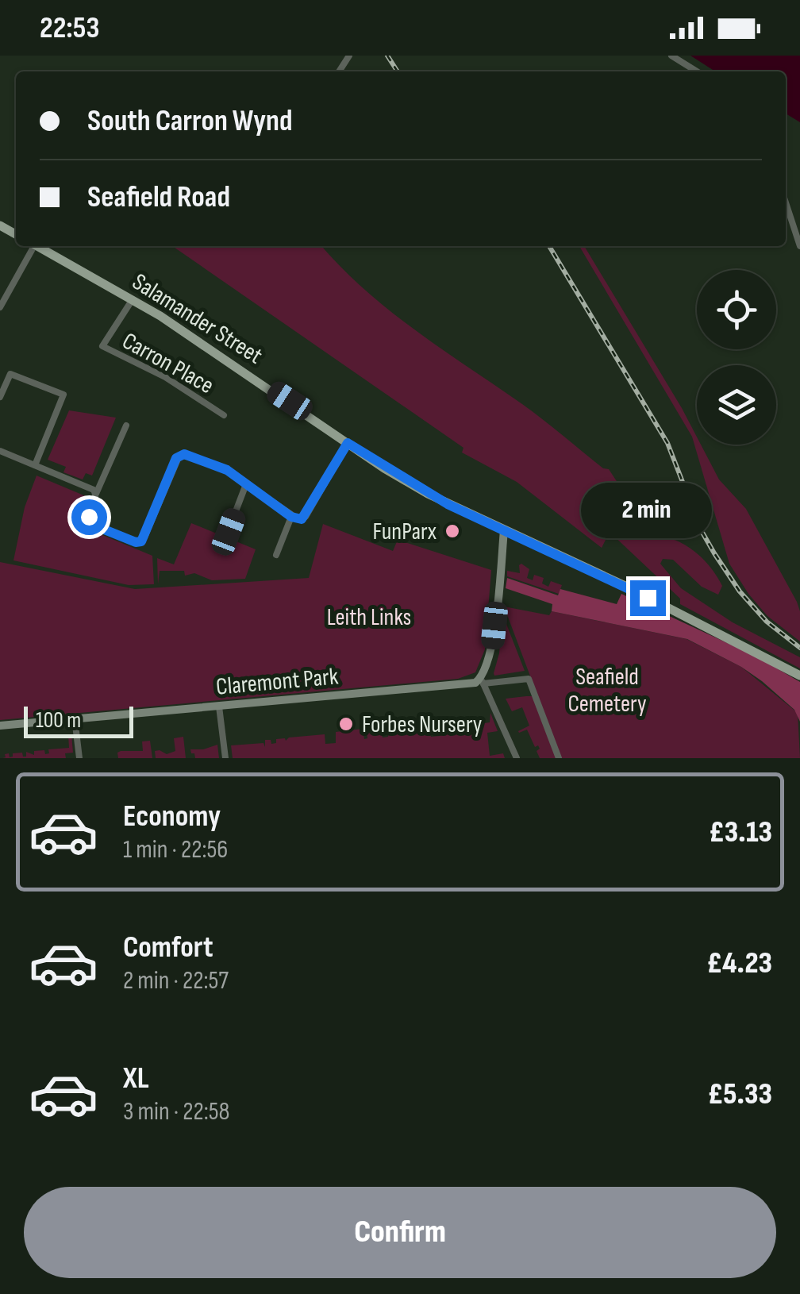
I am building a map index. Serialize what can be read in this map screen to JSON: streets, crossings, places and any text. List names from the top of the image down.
{
  "streets": {
    "main road": ["Salamander Street"],
    "street": ["Carron Place", "Claremont Park"]
  },
  "crossings": [
    ["Salamander Street", "Carron Place"]
  ],
  "parks": ["Leith Links", "Seafield Cemetery"],
  "places": ["FunParx", "Forbes Nursery"],
  "scale_bar": "100 m",
  "page": {
    "status": "22:53",
    "banner": ["South Carron Wynd", "Seafield Road"],
    "bubble": "2 min",
    "scale": "100 m",
    "list": [
      {
        "name": "Economy",
        "note": "1 min · 22:56",
        "value": "£3.13"
      },
      {
        "name": "Comfort",
        "note": "2 min · 22:57",
        "value": "£4.23"
      },
      {
        "name": "XL",
        "note": "3 min · 22:58",
        "value": "£5.33"
      }
    ],
    "buttons": "Confirm"
  }
}
